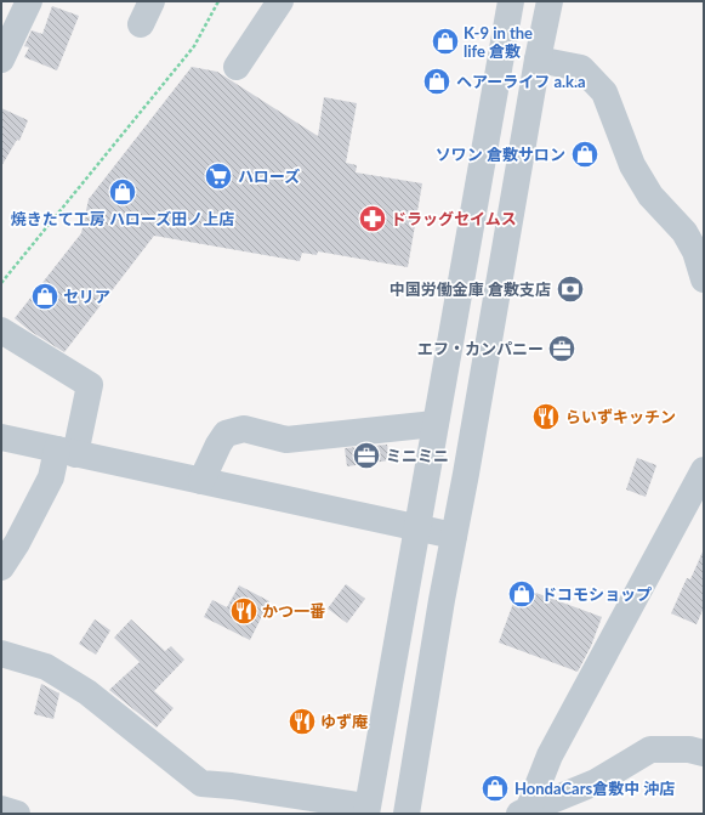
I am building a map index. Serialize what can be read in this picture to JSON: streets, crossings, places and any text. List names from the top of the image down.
{
  "places": {
    "shop": [
      "K-9 in the life 倉敷",
      "ヘアーライフ a.k.a",
      "ソワン 倉敷サロン",
      "焼きたて工房 ハローズ田ノ上店",
      "セリア",
      "ドコモショップ",
      "HondaCars倉敷中 沖店"
    ],
    "supermarket": ["ハローズ"],
    "pharmacy": ["ドラッグセイムス"],
    "bank": ["中国労働金庫 倉敷支店"],
    "office": ["エフ・カンパニー", "ミニミニ"],
    "restaurant": ["らいずキッチン", "かつ一番", "ゆず庵"]
  }
}
